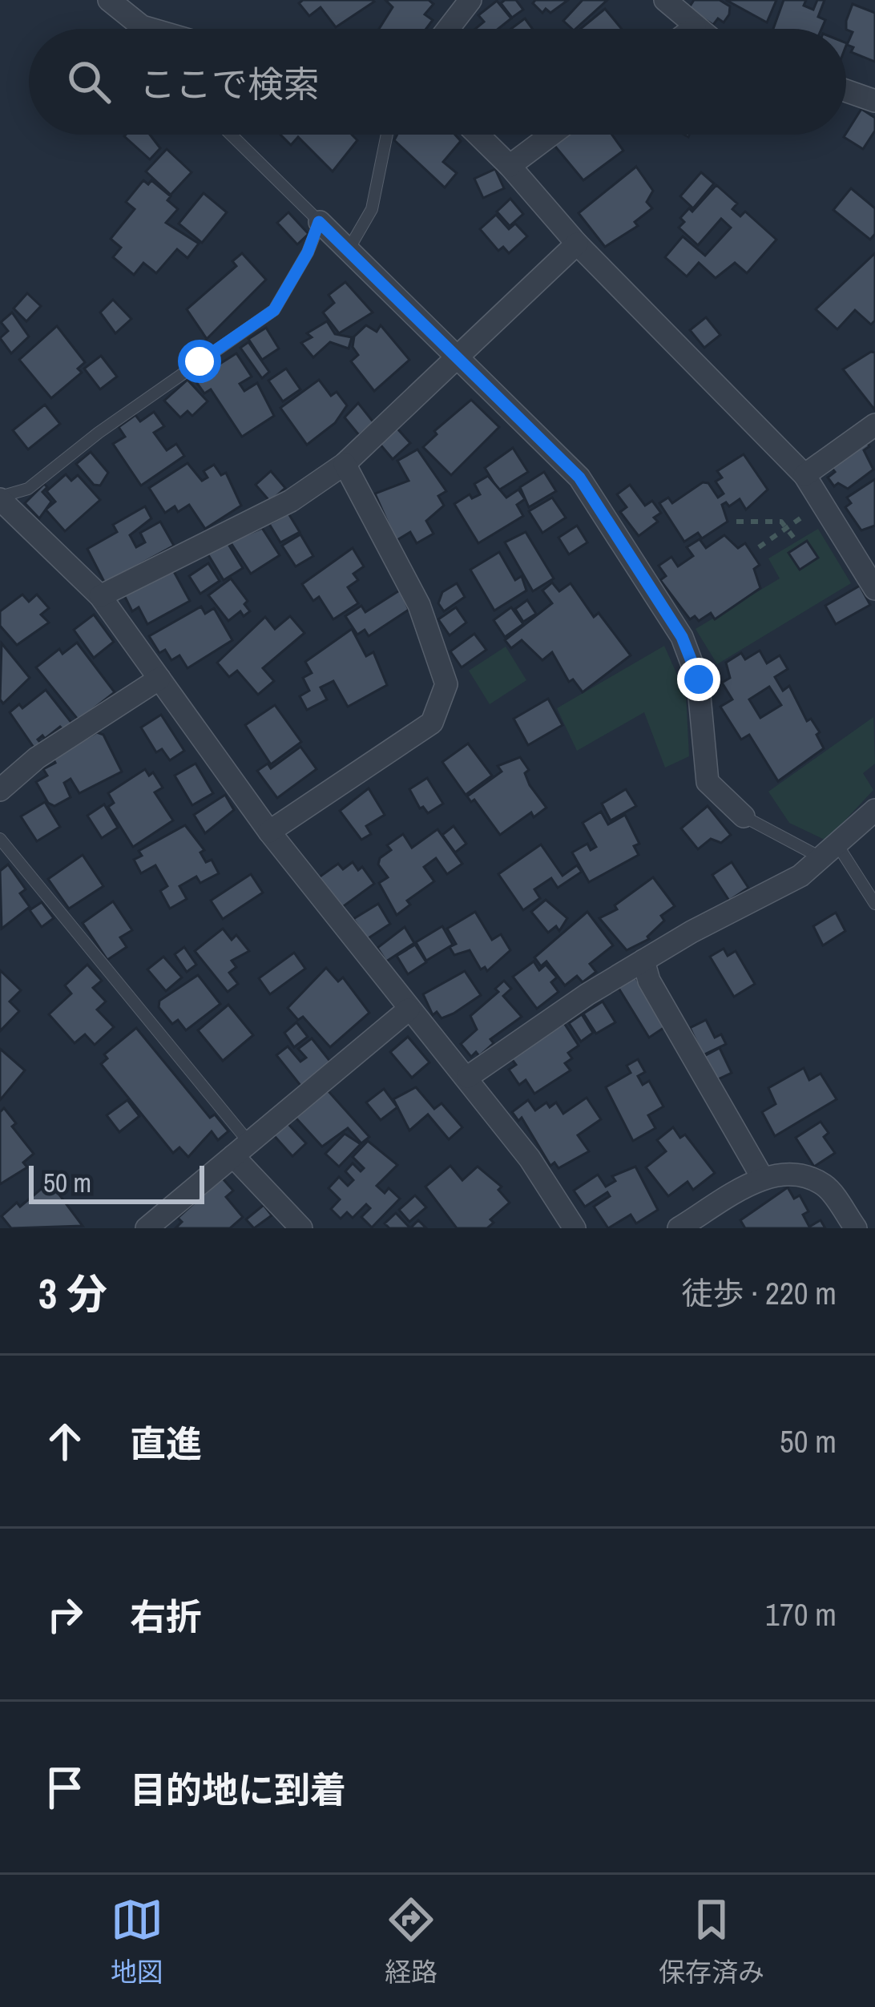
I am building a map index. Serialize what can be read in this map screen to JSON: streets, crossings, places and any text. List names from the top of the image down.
{
  "scale_bar": "50 m",
  "page": {
    "search": "ここで検索",
    "scale": "50 m",
    "heading": ["3 分", "徒歩 · 220 m"],
    "list": [
      ["直進", "50 m"],
      ["右折", "170 m"],
      "目的地に到着"
    ],
    "nav": ["地図", "経路", "保存済み"]
  }
}
